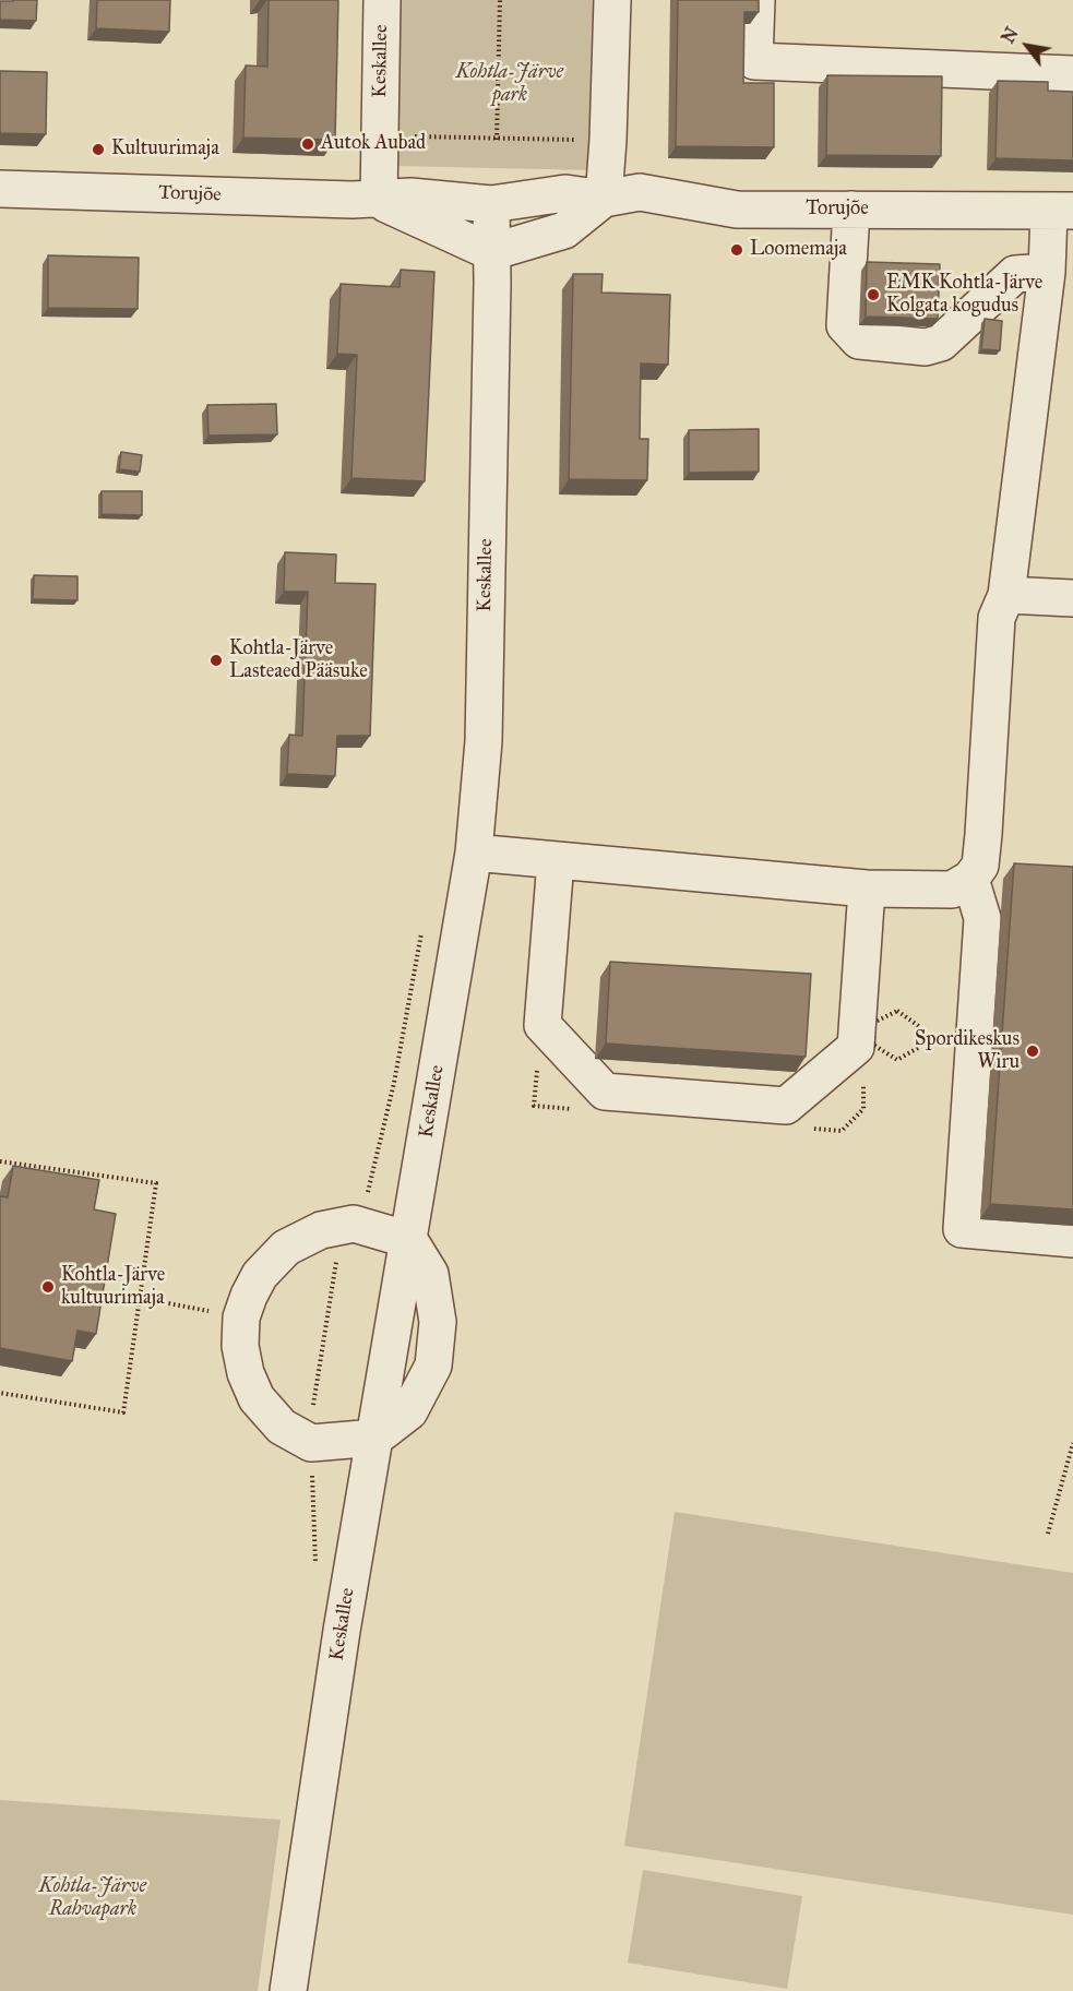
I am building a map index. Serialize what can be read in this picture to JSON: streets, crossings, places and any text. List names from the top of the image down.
{
  "streets": {
    "street": ["Keskallee", "Torujõe"]
  },
  "crossings": [
    ["Keskallee", "Torujõe"]
  ],
  "parks": ["Kohtla-Järve park", "Kohtla-Järve Rahvapark"],
  "places": [
    "Autok Aubad",
    "Kultuurimaja",
    "Loomemaja",
    "EMK Kohtla-Järve Kolgata kogudus",
    "Kohtla-Järve Lasteaed Pääsuke",
    "Spordikeskus Wiru",
    "Kohtla-Järve kultuurimaja"
  ],
  "north": "top left"
}
